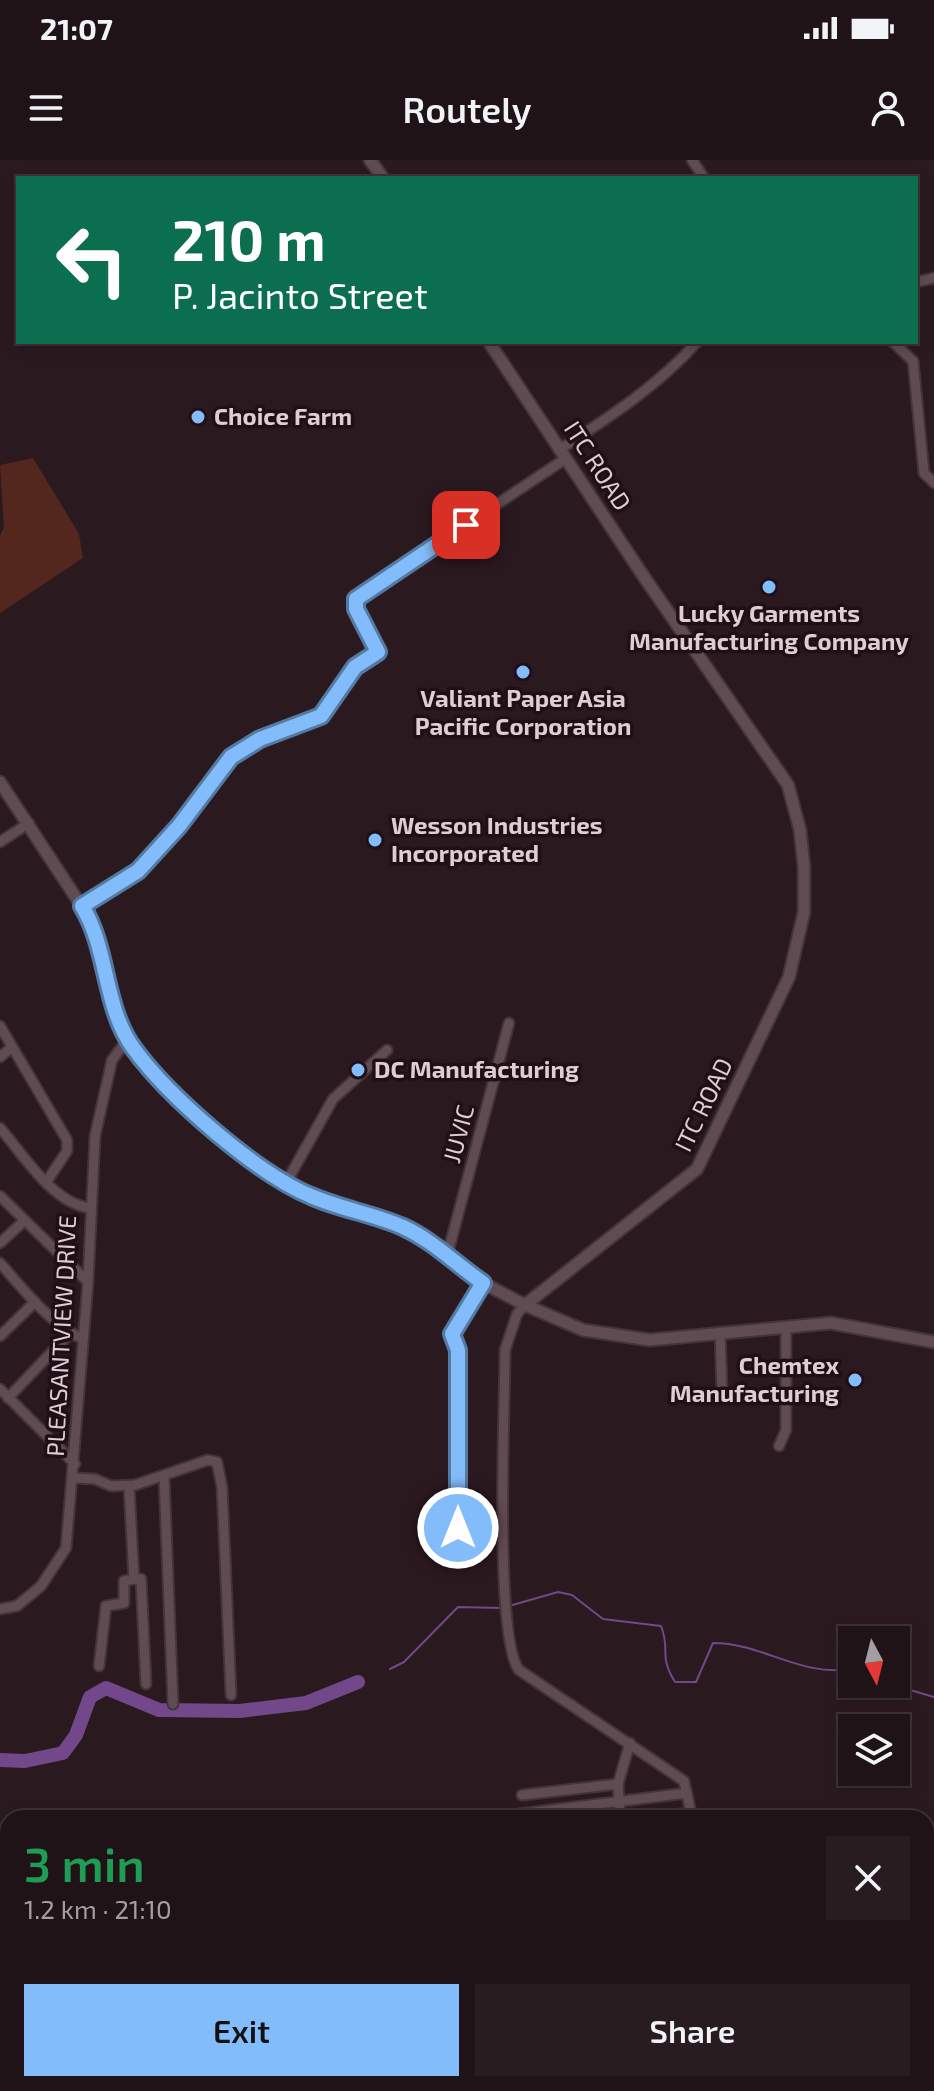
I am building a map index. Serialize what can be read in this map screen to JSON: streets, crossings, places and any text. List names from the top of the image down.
{
  "streets": {
    "street": ["ITC ROAD", "JUVIC", "PLEASANTVIEW DRIVE"]
  },
  "places": [
    "Choice Farm",
    "Lucky Garments Manufacturing Company",
    "Valiant Paper Asia Pacific Corporation",
    "Wesson Industries Incorporated",
    "DC Manufacturing",
    "Chemtex Manufacturing"
  ],
  "north": "bottom",
  "page": {
    "status": "21:07",
    "header": "Routely",
    "turn": ["210 m", "P. Jacinto Street"],
    "heading": ["3 min", "1.2 km · 21:10"],
    "buttons": ["Exit", "Share"]
  }
}
